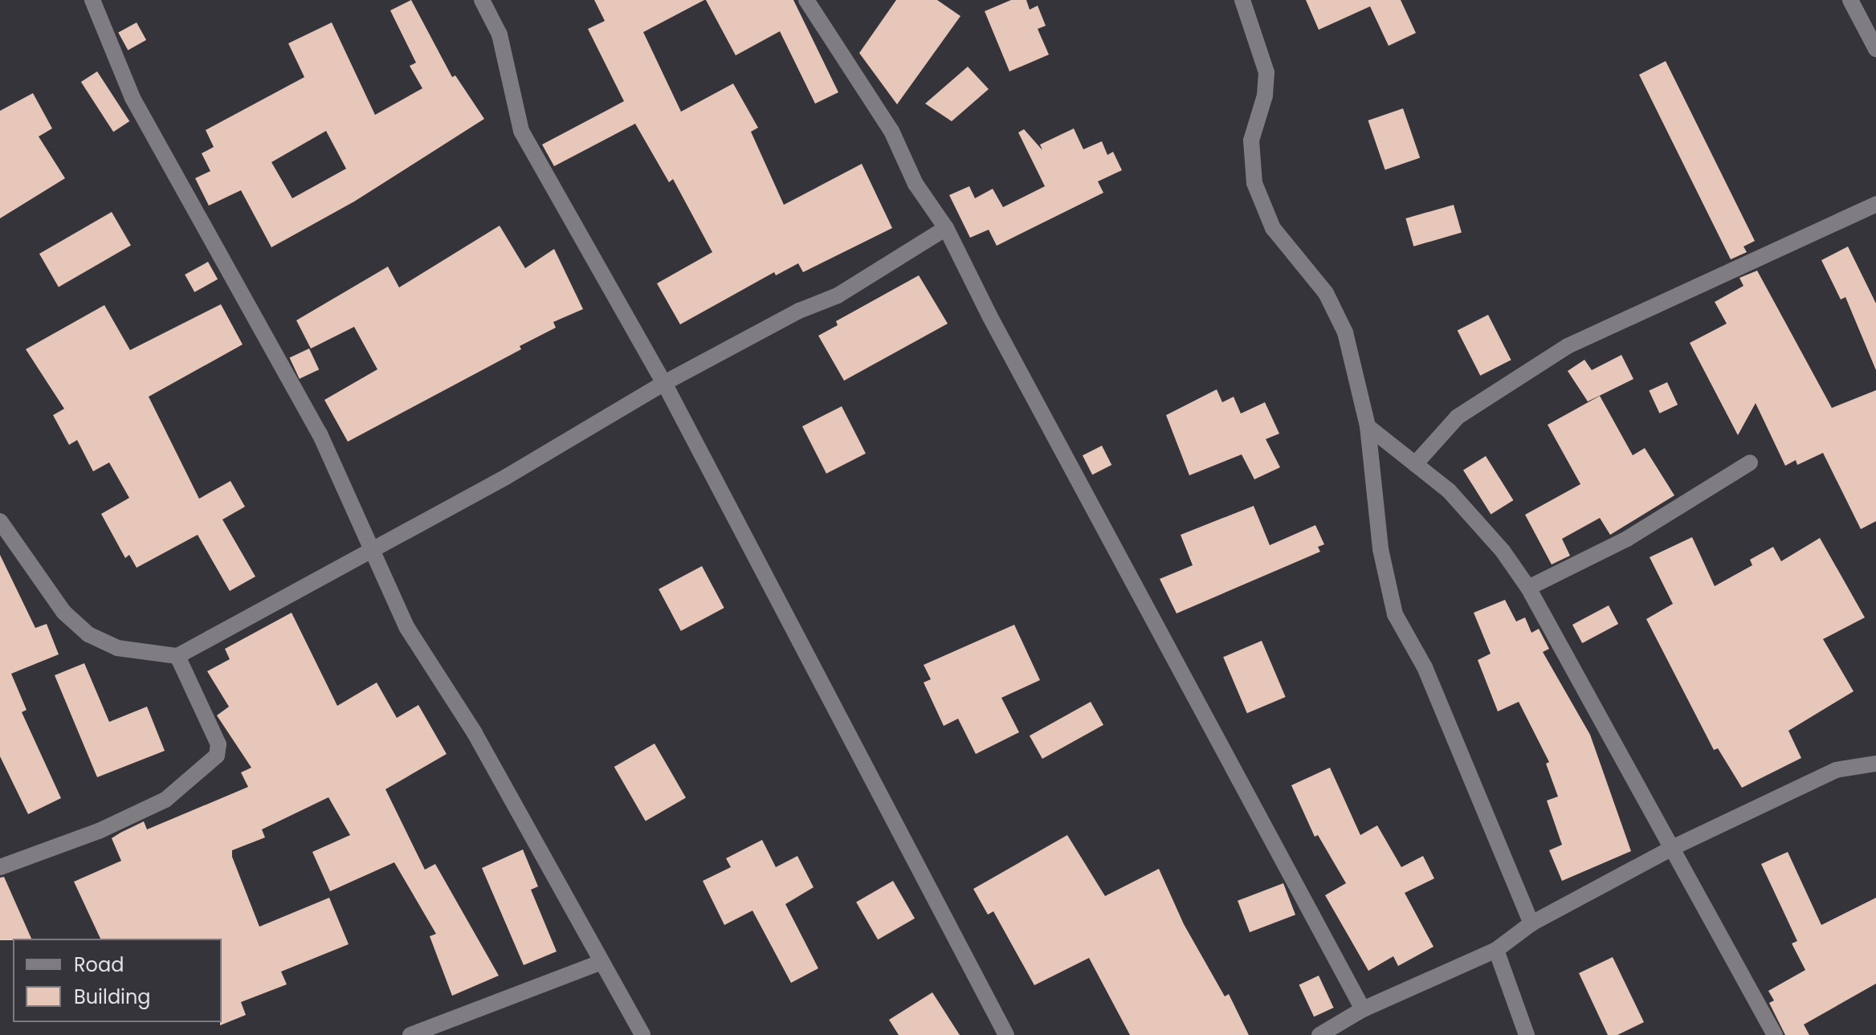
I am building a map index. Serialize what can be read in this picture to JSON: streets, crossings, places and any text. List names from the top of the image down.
{
  "legend": ["Road", "Building"]
}
